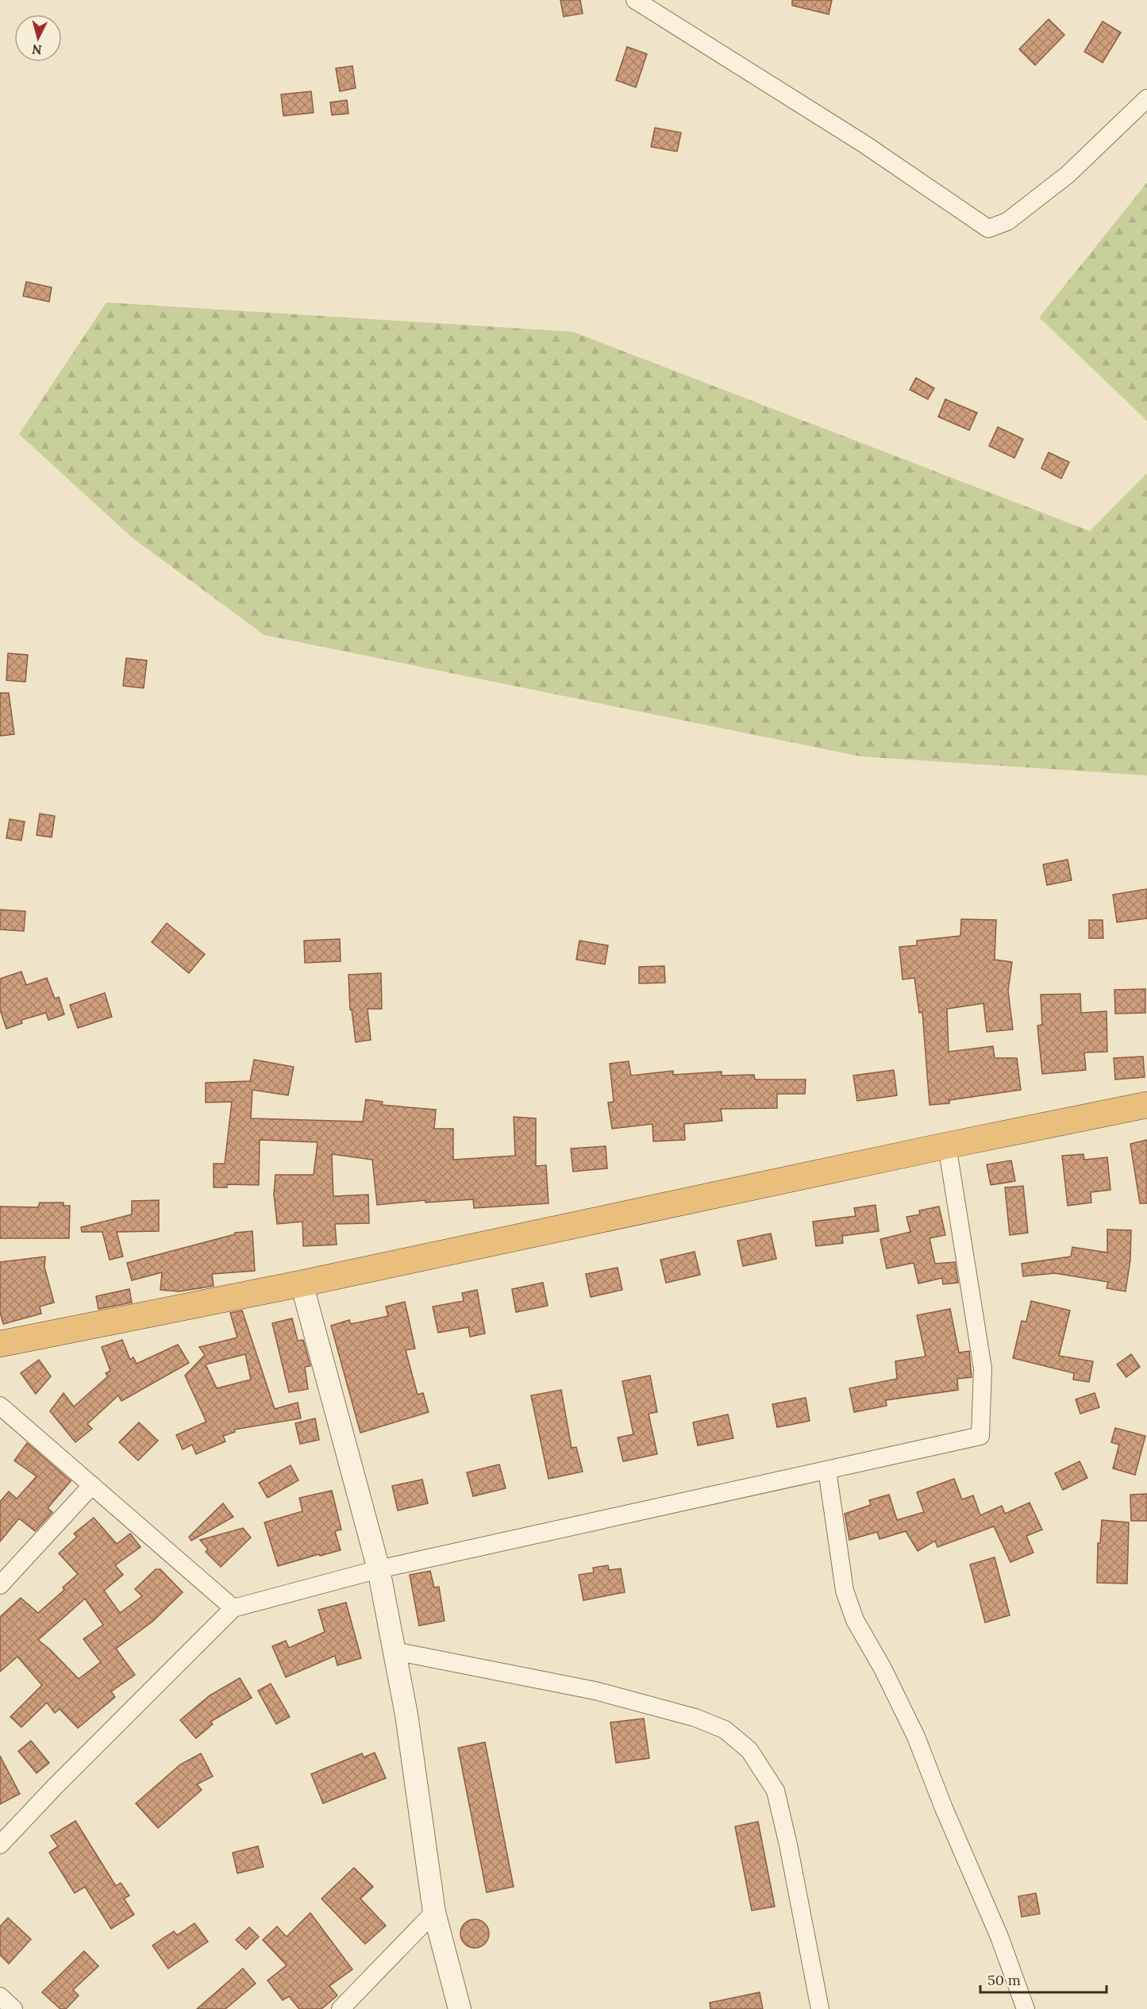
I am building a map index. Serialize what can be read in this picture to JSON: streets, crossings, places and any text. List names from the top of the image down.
{
  "scale_bar": "50 m",
  "north": "bottom"
}
